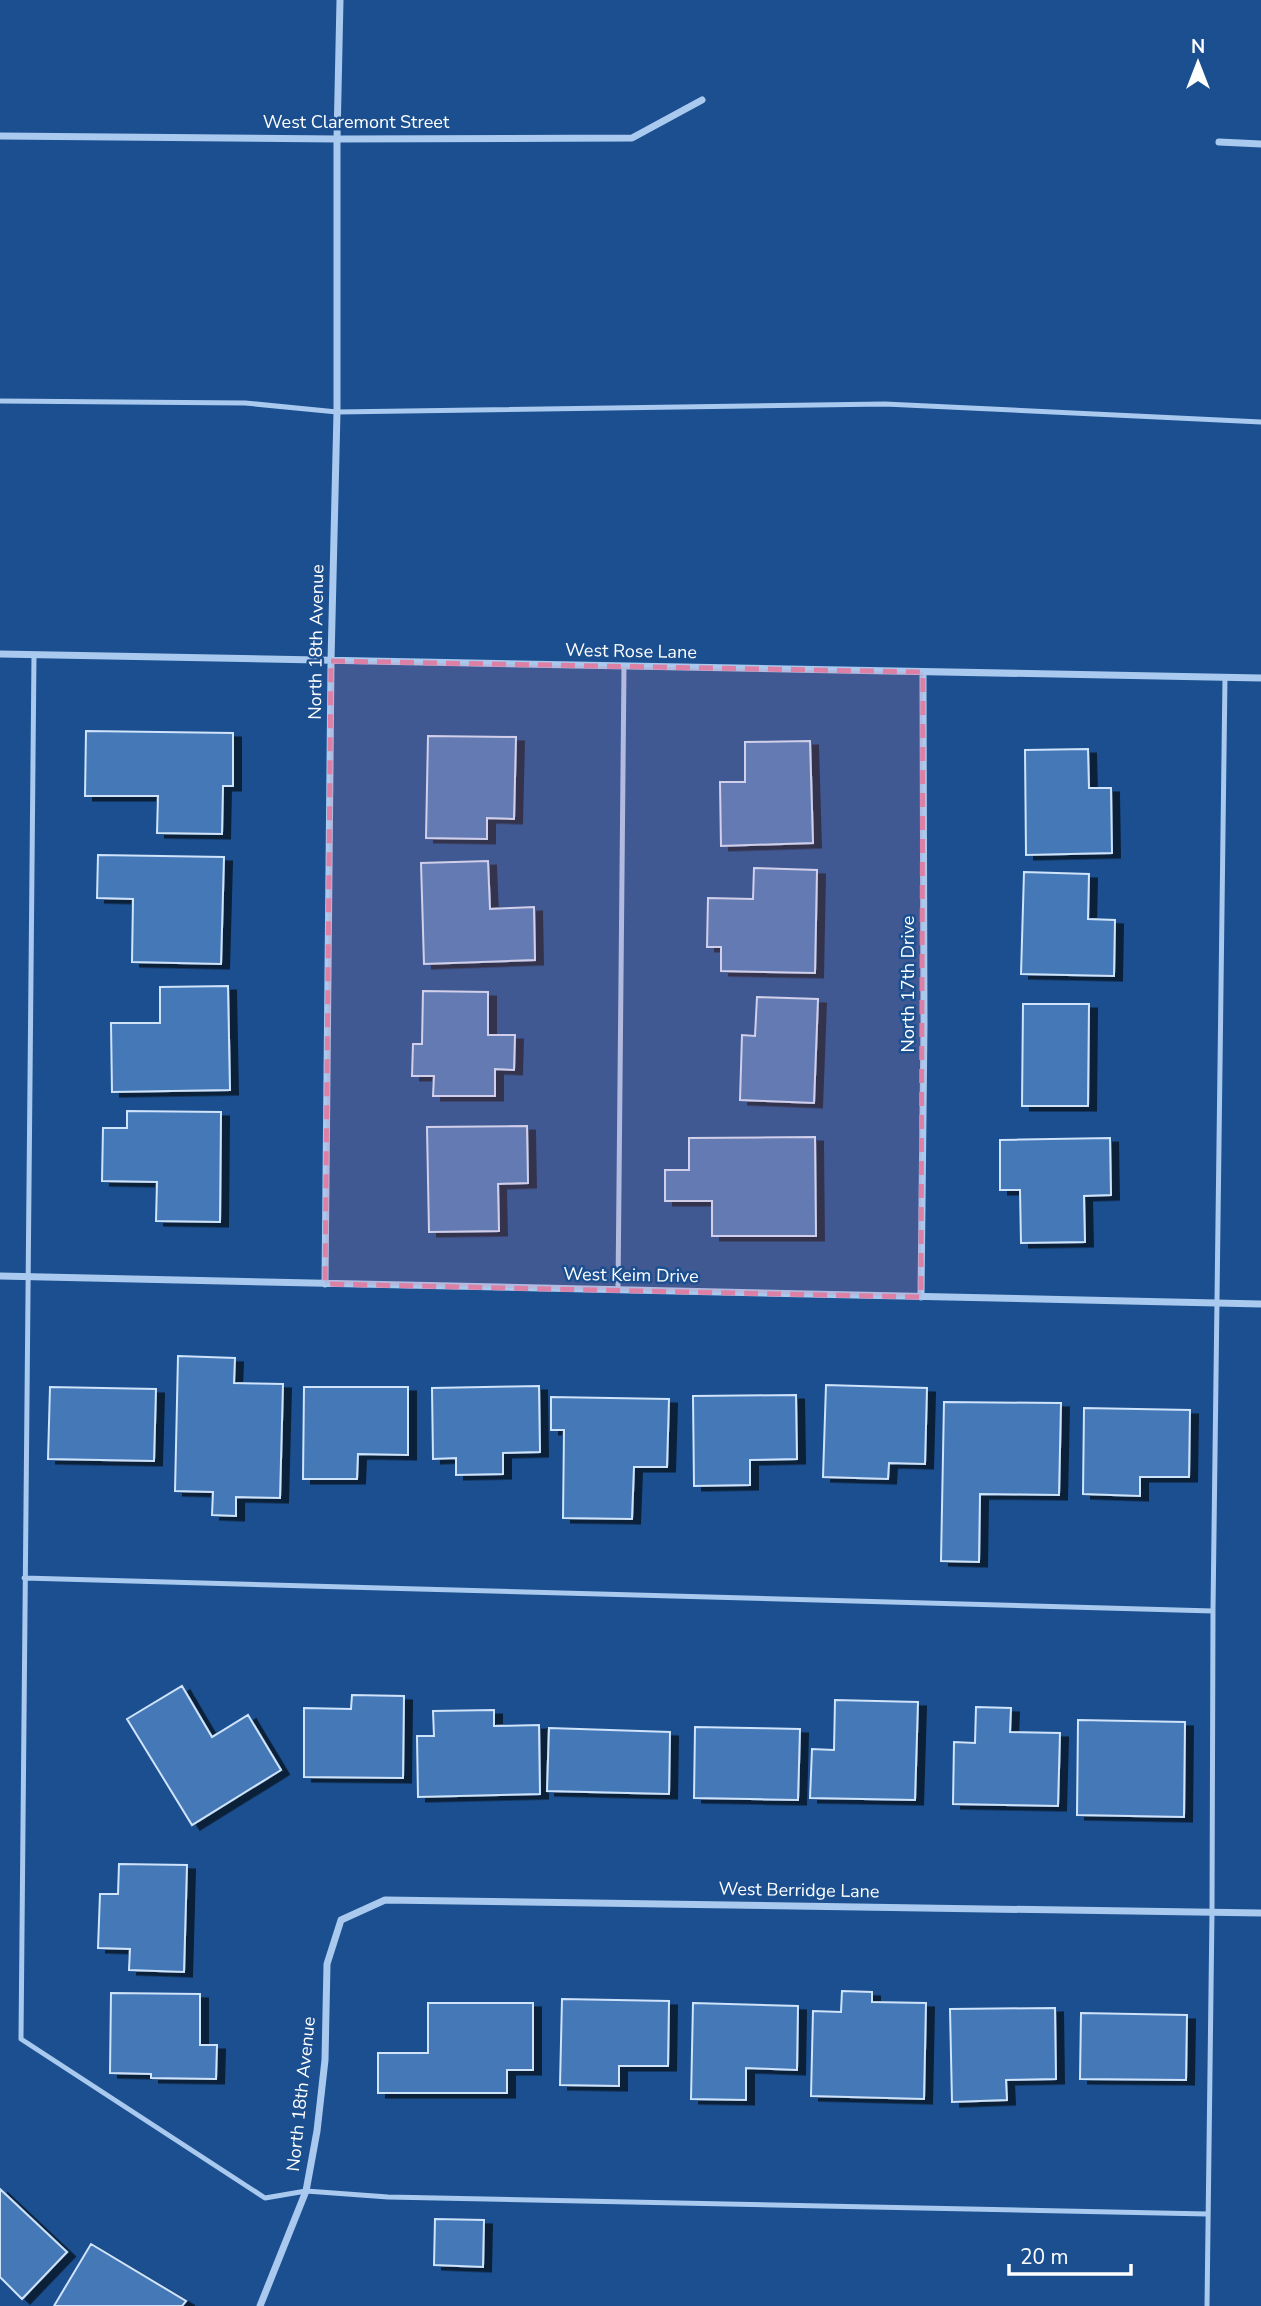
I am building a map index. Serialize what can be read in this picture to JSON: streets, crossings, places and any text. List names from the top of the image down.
{
  "streets": {
    "street": [
      "West Claremont Street",
      "North 18th Avenue",
      "West Rose Lane",
      "North 17th Drive",
      "West Keim Drive",
      "West Berridge Lane"
    ]
  },
  "crossings": [
    ["West Claremont Street", "North 18th Avenue"],
    ["North 18th Avenue", "West Rose Lane"],
    ["North 18th Avenue", "West Keim Drive"],
    ["North 18th Avenue", "West Berridge Lane"],
    ["West Rose Lane", "North 17th Drive"],
    ["North 17th Drive", "West Keim Drive"]
  ],
  "scale_bar": "20 m",
  "north": "top"
}
